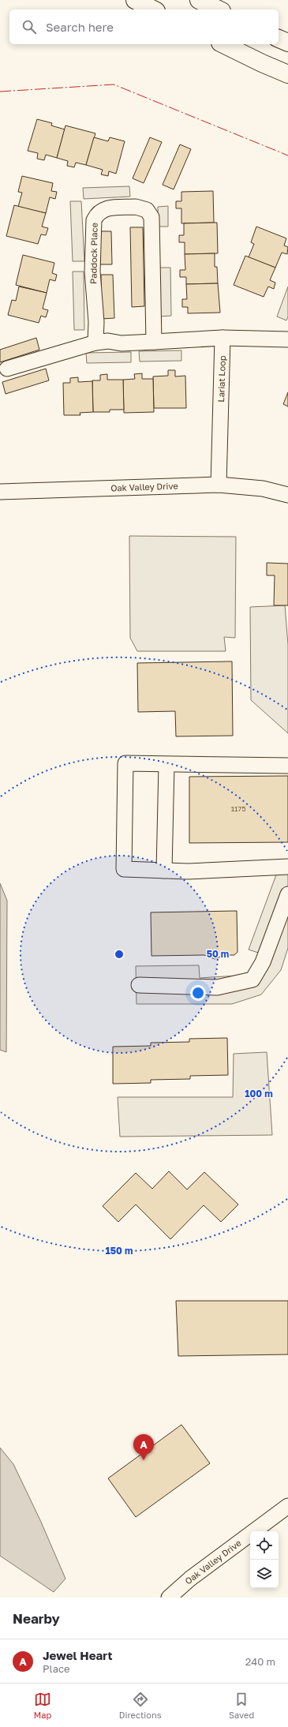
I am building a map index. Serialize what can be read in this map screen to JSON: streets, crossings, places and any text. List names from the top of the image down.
{
  "streets": {
    "street": ["Paddock Place", "Lariat Loop", "Oak Valley Drive"]
  },
  "crossings": [
    ["Lariat Loop", "Oak Valley Drive"]
  ],
  "house_numbers": ["1175"],
  "page": {
    "search": "Search here",
    "pins": "A",
    "heading": "Nearby",
    "list": [
      {
        "mark": "A",
        "name": "Jewel Heart",
        "note": "Place",
        "value": "240 m"
      }
    ],
    "nav": ["Map", "Directions", "Saved"]
  },
  "rings": ["50 m", "100 m", "150 m"]
}
